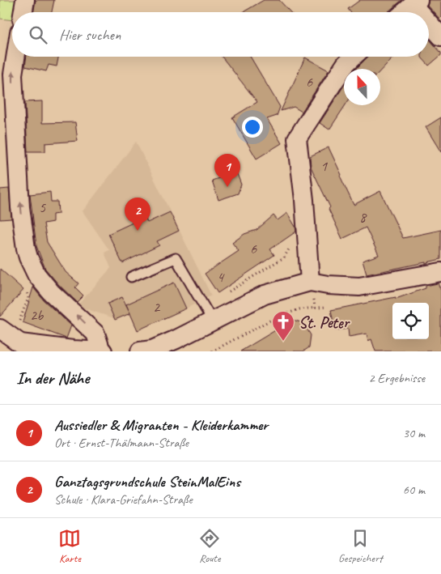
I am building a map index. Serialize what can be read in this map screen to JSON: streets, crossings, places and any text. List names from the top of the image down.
{
  "places": {
    "church": ["St. Peter"]
  },
  "house_numbers": [
    "6",
    "1",
    "5",
    "8",
    "6",
    "4",
    "2",
    "2b"
  ],
  "north": "top",
  "page": {
    "search": "Hier suchen",
    "pins": ["1", "2"],
    "heading": ["In der Nähe", "2 Ergebnisse"],
    "list": [
      {
        "mark": "1",
        "name": "Aussiedler & Migranten - Kleiderkammer",
        "note": "Ort · Ernst-Thälmann-Straße",
        "value": "30 m"
      },
      {
        "mark": "2",
        "name": "Ganztagsgrundschule SteinMalEins",
        "note": "Schule · Klara-Griefahn-Straße",
        "value": "60 m"
      }
    ],
    "nav": ["Karte", "Route", "Gespeichert"]
  }
}
